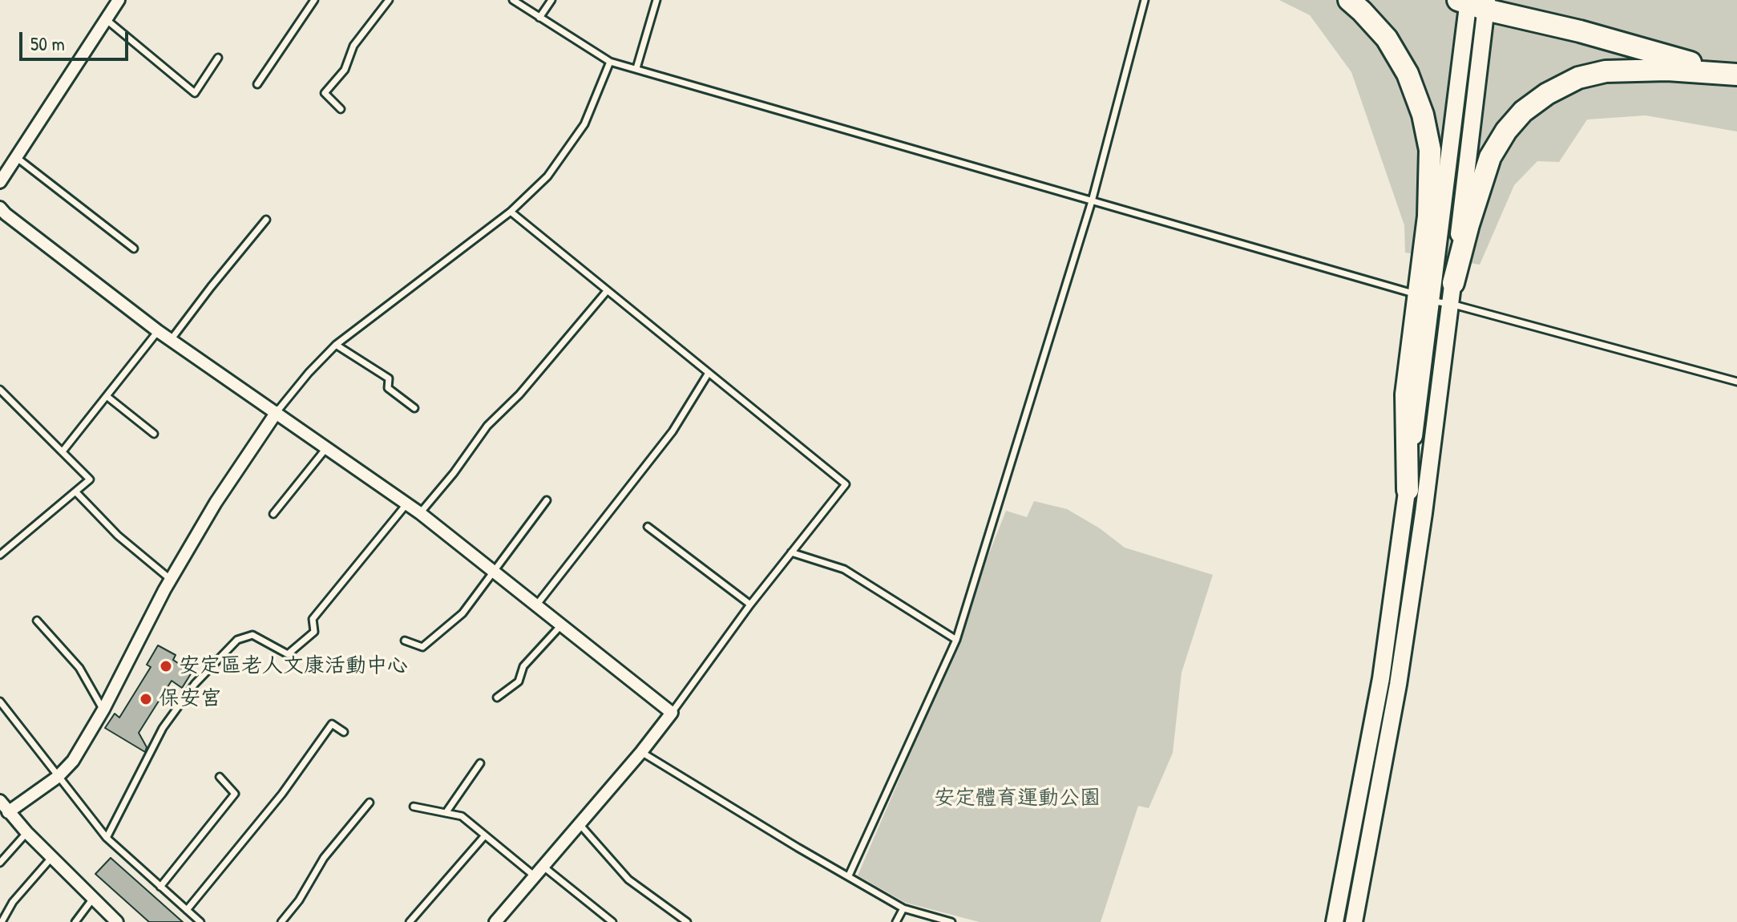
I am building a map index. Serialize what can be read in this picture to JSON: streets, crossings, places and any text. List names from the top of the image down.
{
  "parks": ["安定體育運動公園"],
  "places": ["安定區老人文康活動中心", "保安宮"],
  "scale_bar": "50 m"
}
